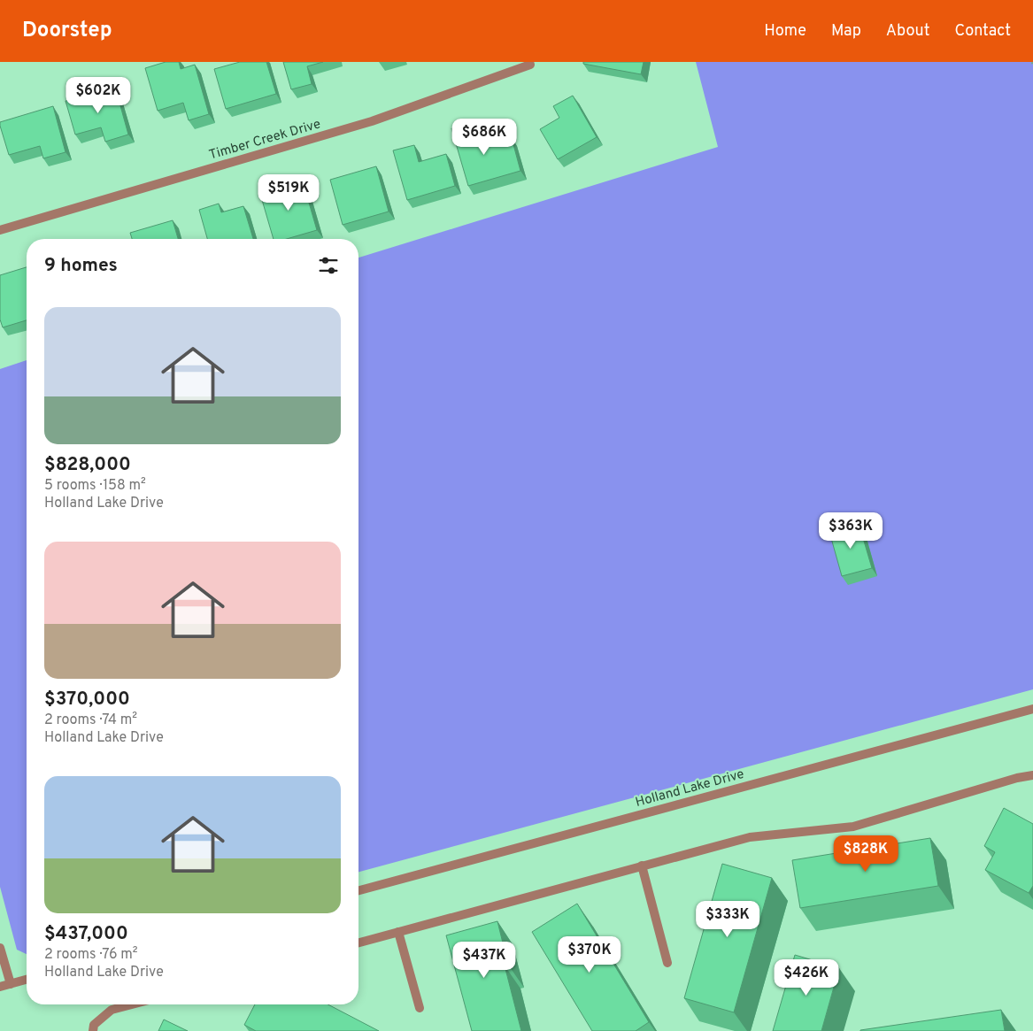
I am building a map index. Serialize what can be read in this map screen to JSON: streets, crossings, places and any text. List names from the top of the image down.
{
  "streets": {
    "street": ["Timber Creek Drive", "Holland Lake Drive"]
  },
  "page": {
    "header": "Doorstep",
    "nav": [
      "Home",
      "Map",
      "About",
      "Contact"
    ],
    "price": [
      "$602K",
      "$686K",
      "$519K",
      "$363K",
      "$828K",
      "$333K",
      "$370K",
      "$437K",
      "$426K"
    ],
    "heading": "9 homes",
    "list": [
      {
        "name": "$828,000",
        "note": "5 rooms · 158 m² · Holland Lake Drive"
      },
      {
        "name": "$370,000",
        "note": "2 rooms · 74 m² · Holland Lake Drive"
      },
      {
        "name": "$437,000",
        "note": "2 rooms · 76 m² · Holland Lake Drive"
      }
    ]
  }
}
